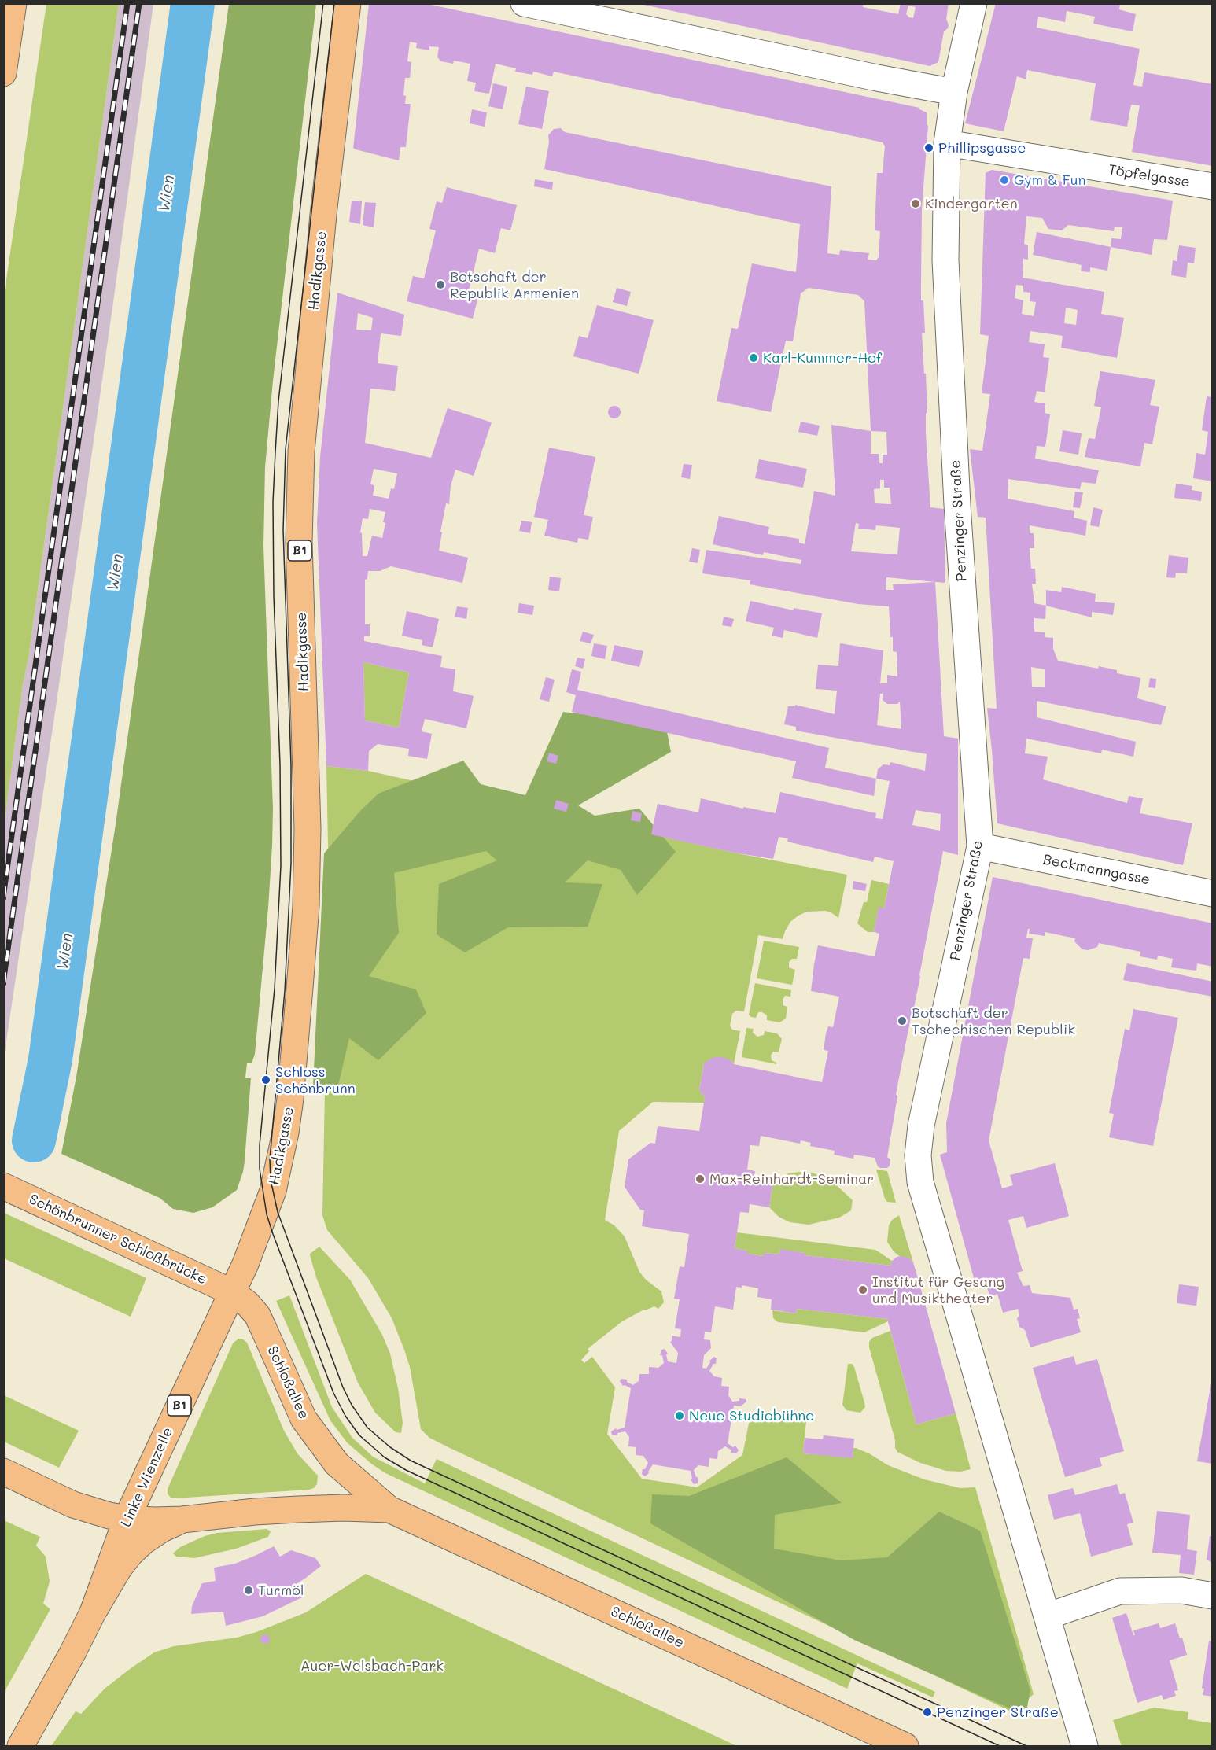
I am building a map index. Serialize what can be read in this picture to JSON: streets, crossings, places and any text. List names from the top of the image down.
{
  "streets": {
    "main road": [
      "Hadikgasse",
      "B1",
      "Schönbrunner Schloßbrücke",
      "Schloßallee",
      "Linke Wienzeile"
    ],
    "street": ["Töpfelgasse", "Penzinger Straße", "Beckmanngasse"]
  },
  "crossings": [
    ["Töpfelgasse", "Penzinger Straße"],
    ["Hadikgasse", "Schönbrunner Schloßbrücke"],
    ["Hadikgasse", "Schloßallee"],
    ["Hadikgasse", "Linke Wienzeile"],
    ["Penzinger Straße", "Beckmanngasse"],
    ["Schönbrunner Schloßbrücke", "Schloßallee"],
    ["Schönbrunner Schloßbrücke", "Linke Wienzeile"],
    ["Schloßallee", "Linke Wienzeile"]
  ],
  "water": ["Wien"],
  "parks": ["Auer-Welsbach-Park"],
  "places": [
    "Phillipsgasse",
    "Gym & Fun",
    "Kindergarten",
    "Botschaft der Republik Armenien",
    "Karl-Kummer-Hof",
    "Botschaft der Tschechischen Republik",
    "Schloss Schönbrunn",
    "Max-Reinhardt-Seminar",
    "Institut für Gesang und Musiktheater",
    "Neue Studiobühne",
    "Turmöl",
    "Penzinger Straße"
  ]
}
